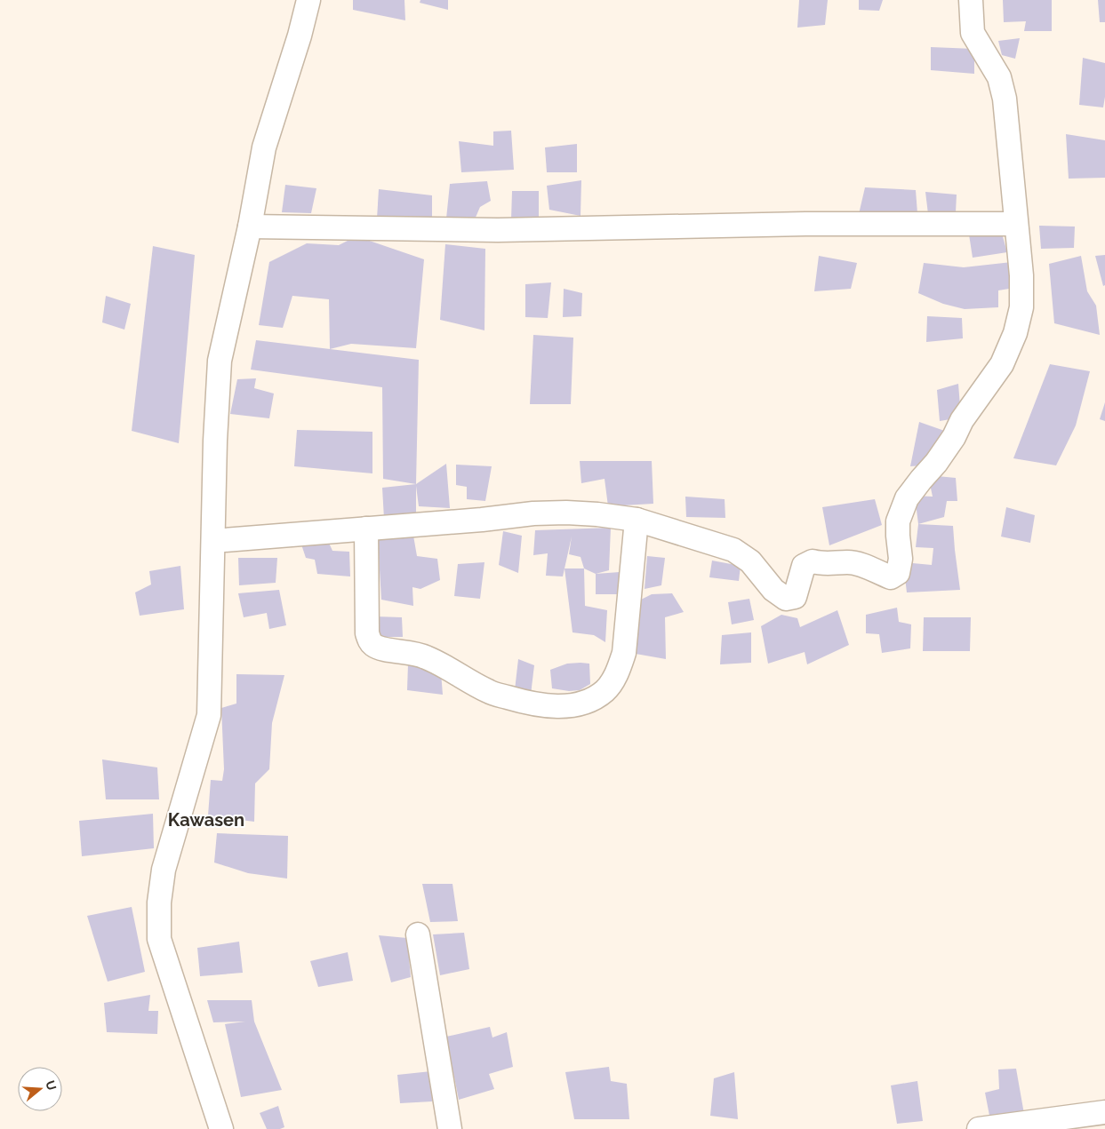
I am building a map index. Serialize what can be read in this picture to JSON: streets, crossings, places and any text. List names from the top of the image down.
{
  "districts": ["Kawasen"],
  "north": "right"
}
